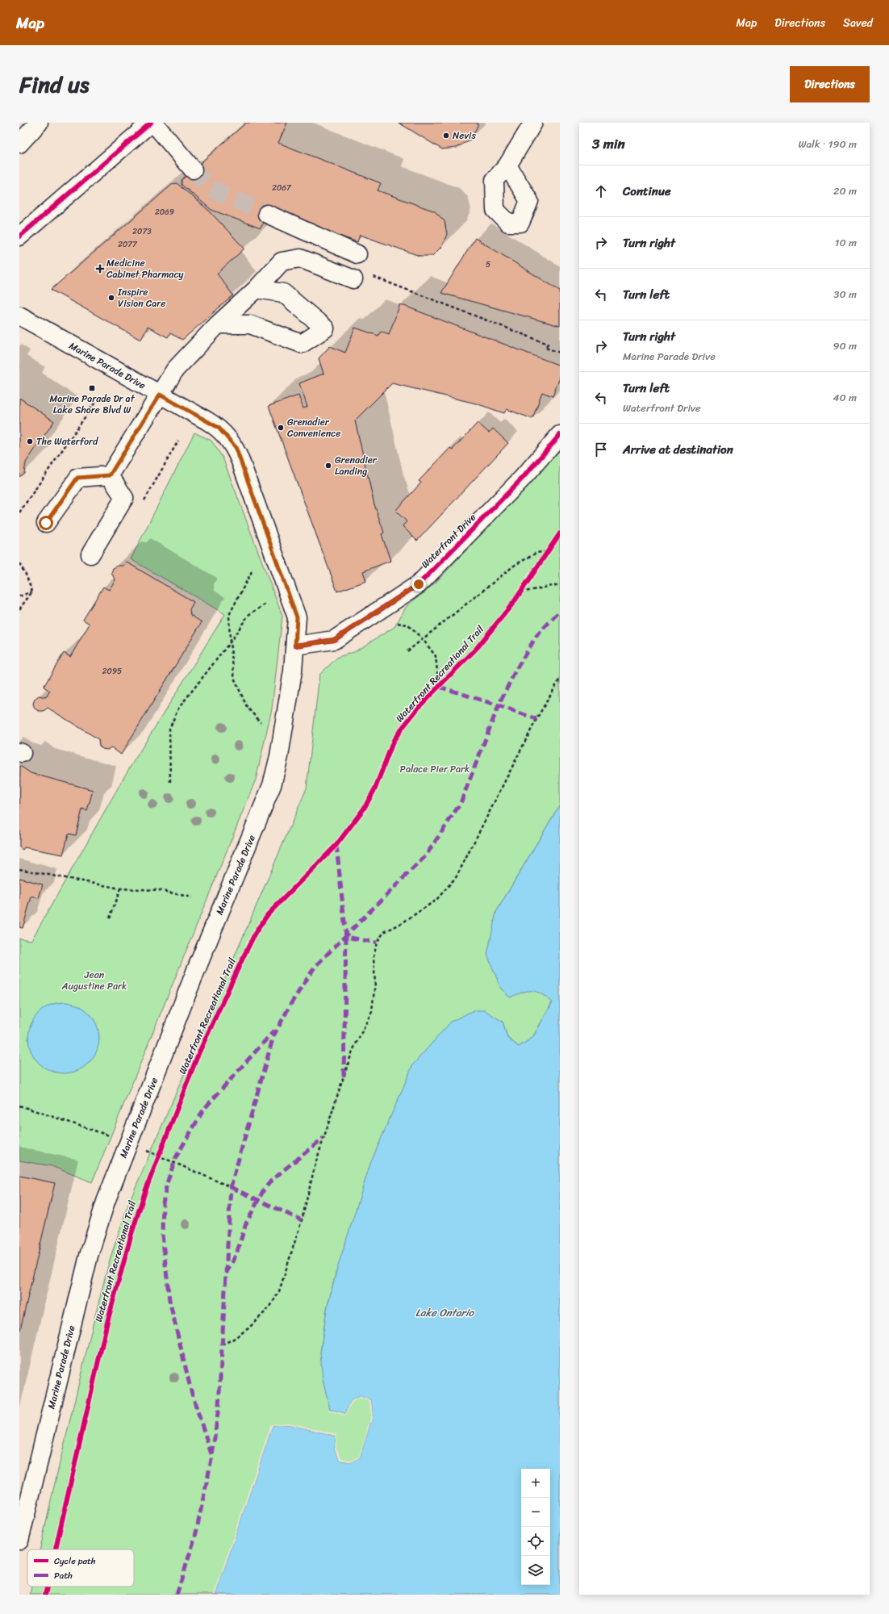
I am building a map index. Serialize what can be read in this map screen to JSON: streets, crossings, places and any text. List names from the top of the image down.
{
  "streets": {
    "main road": ["Marine Parade Drive", "Waterfront Drive"],
    "cycle path": ["Waterfront Recreational Trail"]
  },
  "crossings": [
    ["Marine Parade Drive", "Waterfront Drive"]
  ],
  "water": ["Lake Ontario"],
  "parks": ["Palace Pier Park", "Jean Augustine Park"],
  "places": {
    "other": [
      "Nevis",
      "Inspire Vision Care",
      "Grenadier Convenience",
      "The Waterford",
      "Grenadier Landing"
    ],
    "health": ["Medicine Cabinet Pharmacy"],
    "transit": ["Marine Parade Dr at Lake Shore Blvd W"]
  },
  "house_numbers": [
    "2067",
    "2069",
    "2073",
    "2077",
    "5",
    "2095"
  ],
  "legend": ["Cycle path", "Path"],
  "page": {
    "header": "Map",
    "nav": ["Map", "Directions", "Saved"],
    "title": "Find us",
    "buttons": "Directions",
    "heading": ["3 min", "Walk · 190 m"],
    "list": [
      ["Continue", "20 m"],
      ["Turn right", "10 m"],
      ["Turn left", "30 m"],
      ["Turn right", "Marine Parade Drive", "90 m"],
      ["Turn left", "Waterfront Drive", "40 m"],
      "Arrive at destination"
    ],
    "map_buttons": ["+", "−"]
  }
}
